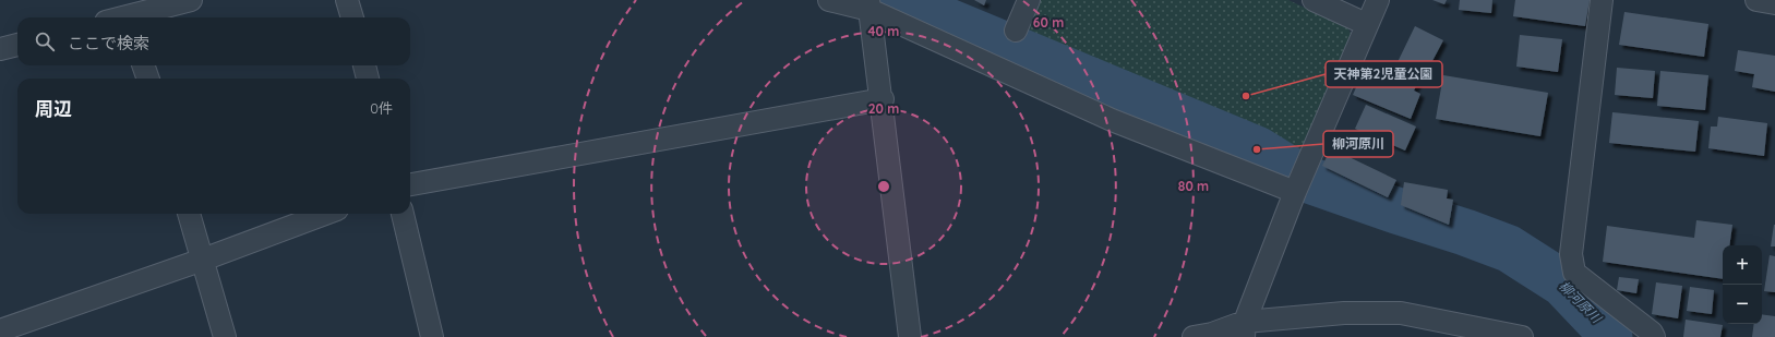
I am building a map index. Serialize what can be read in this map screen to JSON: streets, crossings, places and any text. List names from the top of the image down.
{
  "water": ["柳河原川"],
  "places": ["天神第2児童公園", "柳河原川"],
  "page": {
    "search": "ここで検索",
    "heading": ["周辺", "0件"],
    "map_buttons": ["+", "−"]
  },
  "rings": [
    "60 m",
    "40 m",
    "20 m",
    "80 m"
  ]
}
